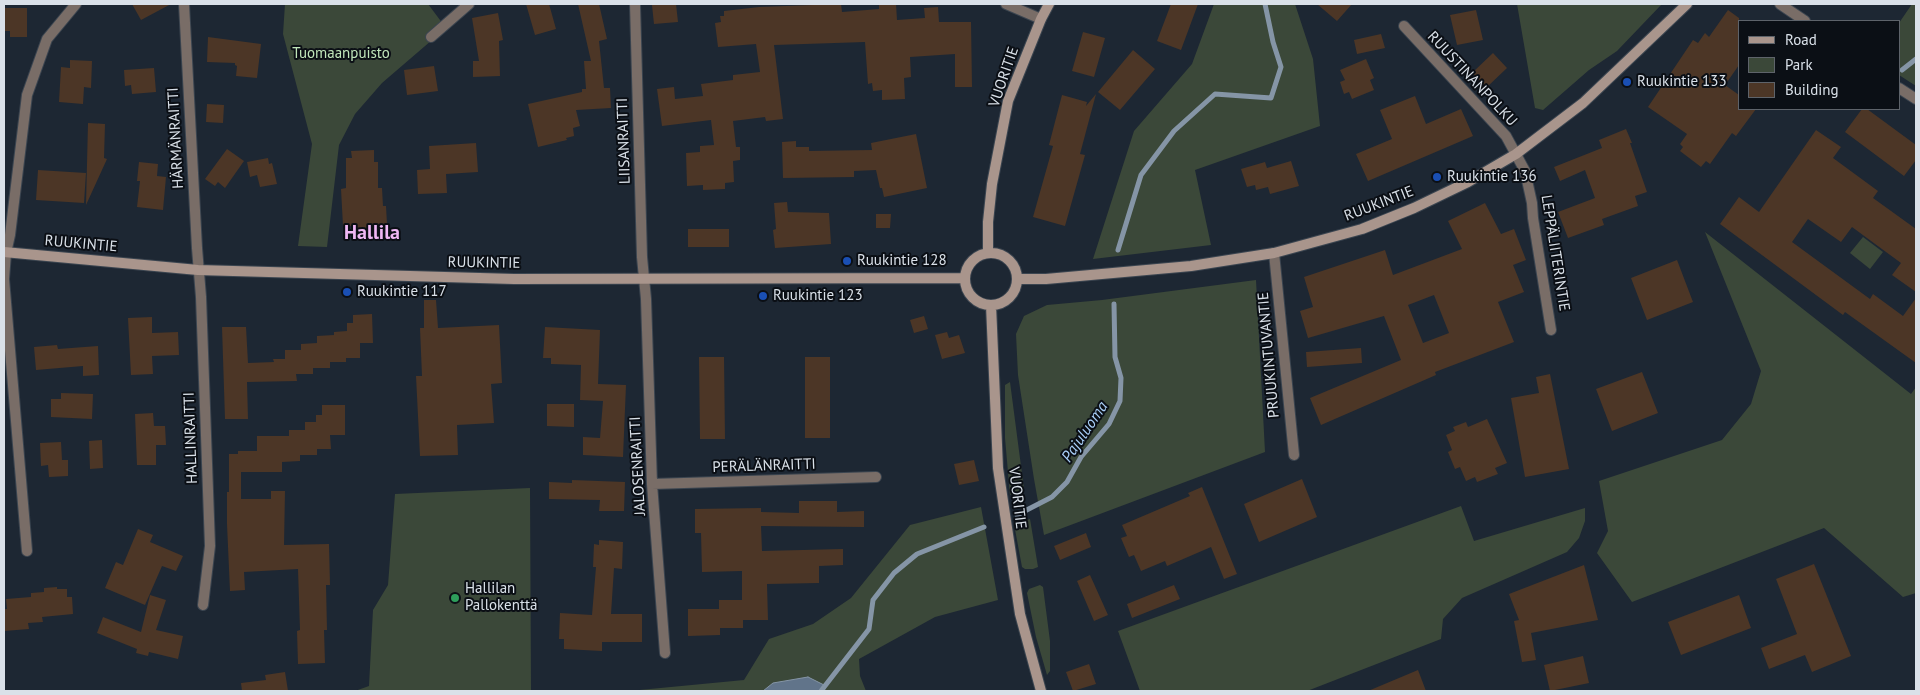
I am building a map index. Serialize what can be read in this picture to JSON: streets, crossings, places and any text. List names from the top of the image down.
{
  "streets": {
    "street": [
      "VUORITIE",
      "RUUSTINANPOLKU",
      "HÄRMÄNRAITTI",
      "LIISANRAITTI",
      "RUUKINTIE",
      "LEPPÄLIITERINTIE",
      "PRUUKINTUVANTIE",
      "HALLINRAITTI",
      "JALOSENRAITTI",
      "PERÄLÄNRAITTI"
    ]
  },
  "crossings": [
    ["VUORITIE", "RUUKINTIE"],
    ["RUUSTINANPOLKU", "RUUKINTIE"],
    ["RUUSTINANPOLKU", "LEPPÄLIITERINTIE"],
    ["HÄRMÄNRAITTI", "RUUKINTIE"],
    ["HÄRMÄNRAITTI", "HALLINRAITTI"],
    ["LIISANRAITTI", "RUUKINTIE"],
    ["LIISANRAITTI", "JALOSENRAITTI"],
    ["RUUKINTIE", "LEPPÄLIITERINTIE"],
    ["RUUKINTIE", "PRUUKINTUVANTIE"],
    ["RUUKINTIE", "HALLINRAITTI"],
    ["RUUKINTIE", "JALOSENRAITTI"],
    ["JALOSENRAITTI", "PERÄLÄNRAITTI"]
  ],
  "districts": ["Hallila"],
  "water": ["Pajuluoma"],
  "parks": ["Tuomaanpuisto"],
  "places": [
    "Ruukintie 133",
    "Ruukintie 136",
    "Ruukintie 128",
    "Ruukintie 117",
    "Ruukintie 123",
    "Hallilan Pallokenttä"
  ],
  "legend": ["Road", "Park", "Building"]
}
